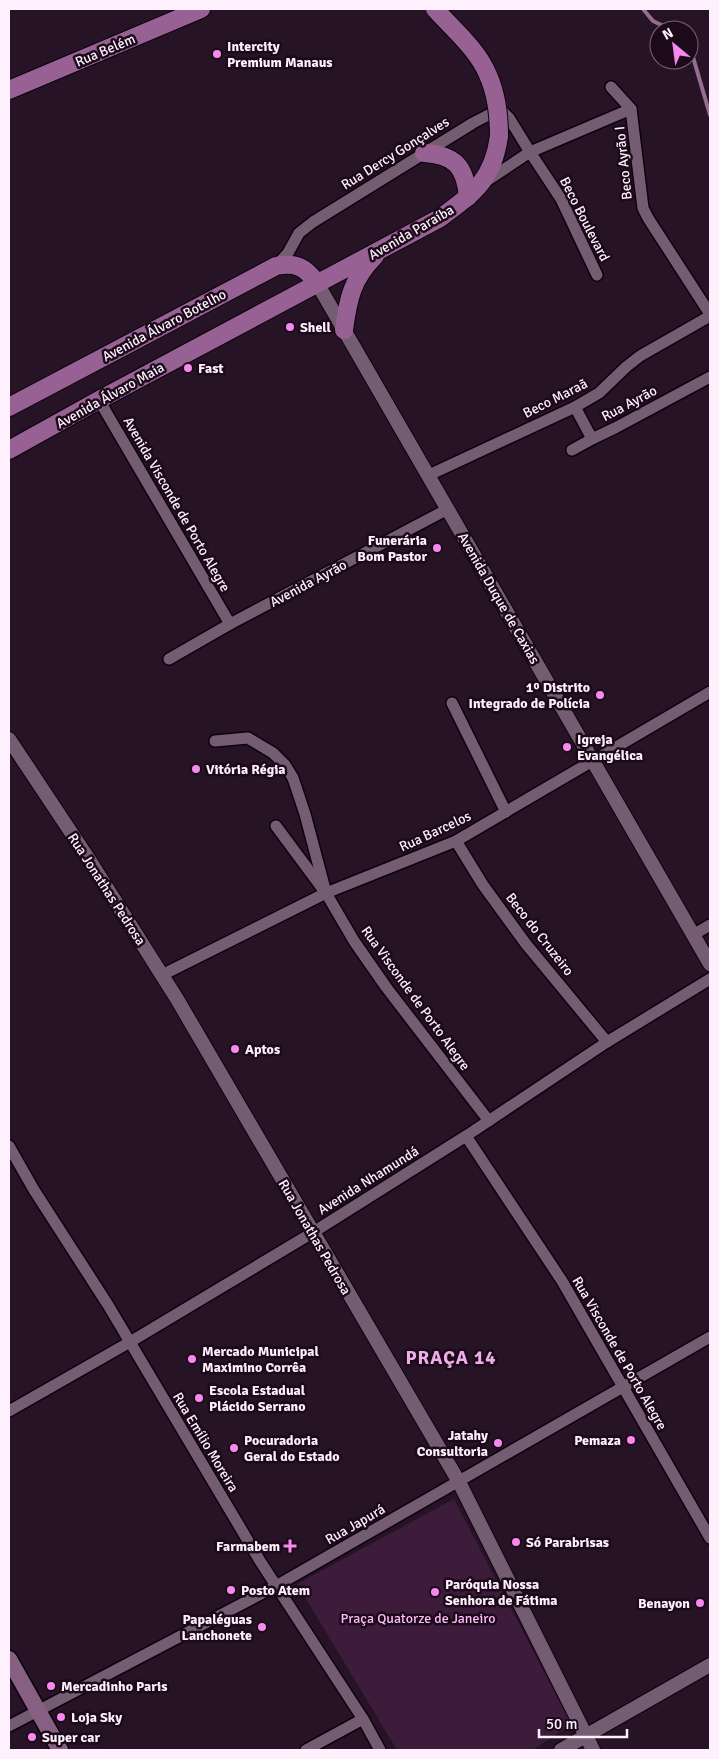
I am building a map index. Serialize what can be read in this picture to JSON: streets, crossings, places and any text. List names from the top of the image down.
{
  "streets": {
    "main road": [
      "Rua Belém",
      "Avenida Paraíba",
      "Avenida Álvaro Botelho",
      "Avenida Álvaro Maia"
    ],
    "street": [
      "Rua Dercy Gonçalves",
      "Beco Ayrão I",
      "Beco Boulevard",
      "Beco Maraã",
      "Rua Ayrão",
      "Avenida Visconde de Porto Alegre",
      "Avenida Ayrão",
      "Avenida Duque de Caxias",
      "Rua Barcelos",
      "Rua Jonathas Pedrosa",
      "Beco do Cruzeiro",
      "Rua Visconde de Porto Alegre",
      "Avenida Nhamundá",
      "Rua Emílio Moreira",
      "Rua Japurá"
    ]
  },
  "crossings": [
    ["Rua Dercy Gonçalves", "Beco Boulevard"],
    ["Rua Dercy Gonçalves", "Avenida Álvaro Botelho"],
    ["Beco Ayrão I", "Beco Maraã"],
    ["Avenida Paraíba", "Avenida Álvaro Maia"],
    ["Avenida Paraíba", "Avenida Duque de Caxias"],
    ["Avenida Álvaro Maia", "Avenida Visconde de Porto Alegre"],
    ["Avenida Álvaro Maia", "Avenida Duque de Caxias"],
    ["Beco Maraã", "Rua Ayrão"],
    ["Beco Maraã", "Avenida Duque de Caxias"],
    ["Avenida Visconde de Porto Alegre", "Avenida Ayrão"],
    ["Avenida Ayrão", "Avenida Duque de Caxias"],
    ["Avenida Duque de Caxias", "Rua Barcelos"],
    ["Rua Barcelos", "Rua Jonathas Pedrosa"],
    ["Rua Barcelos", "Beco do Cruzeiro"],
    ["Rua Barcelos", "Rua Visconde de Porto Alegre"],
    ["Rua Jonathas Pedrosa", "Avenida Nhamundá"],
    ["Rua Jonathas Pedrosa", "Rua Japurá"],
    ["Beco do Cruzeiro", "Avenida Nhamundá"],
    ["Rua Visconde de Porto Alegre", "Avenida Nhamundá"],
    ["Rua Visconde de Porto Alegre", "Rua Japurá"],
    ["Avenida Nhamundá", "Rua Emílio Moreira"],
    ["Rua Emílio Moreira", "Rua Japurá"]
  ],
  "districts": ["PRAÇA 14"],
  "parks": ["Praça Quatorze de Janeiro"],
  "places": {
    "other": [
      "Intercity Premium Manaus",
      "Shell",
      "Fast",
      "Funerária Bom Pastor",
      "1º Distrito Integrado de Polícia",
      "Igreja Evangélica",
      "Vitória Régia",
      "Aptos",
      "Mercado Municipal Maximino Corrêa",
      "Escola Estadual Plácido Serrano",
      "Pemaza",
      "Jatahy Consultoria",
      "Pocuradoria Geral do Estado",
      "Só Parabrisas",
      "Posto Atem",
      "Paróquia Nossa Senhora de Fátima",
      "Benayon",
      "Papaléguas Lanchonete",
      "Mercadinho Paris",
      "Loja Sky",
      "Super car"
    ],
    "health": ["Farmabem"]
  },
  "scale_bar": "50 m",
  "north": "top left"
}
